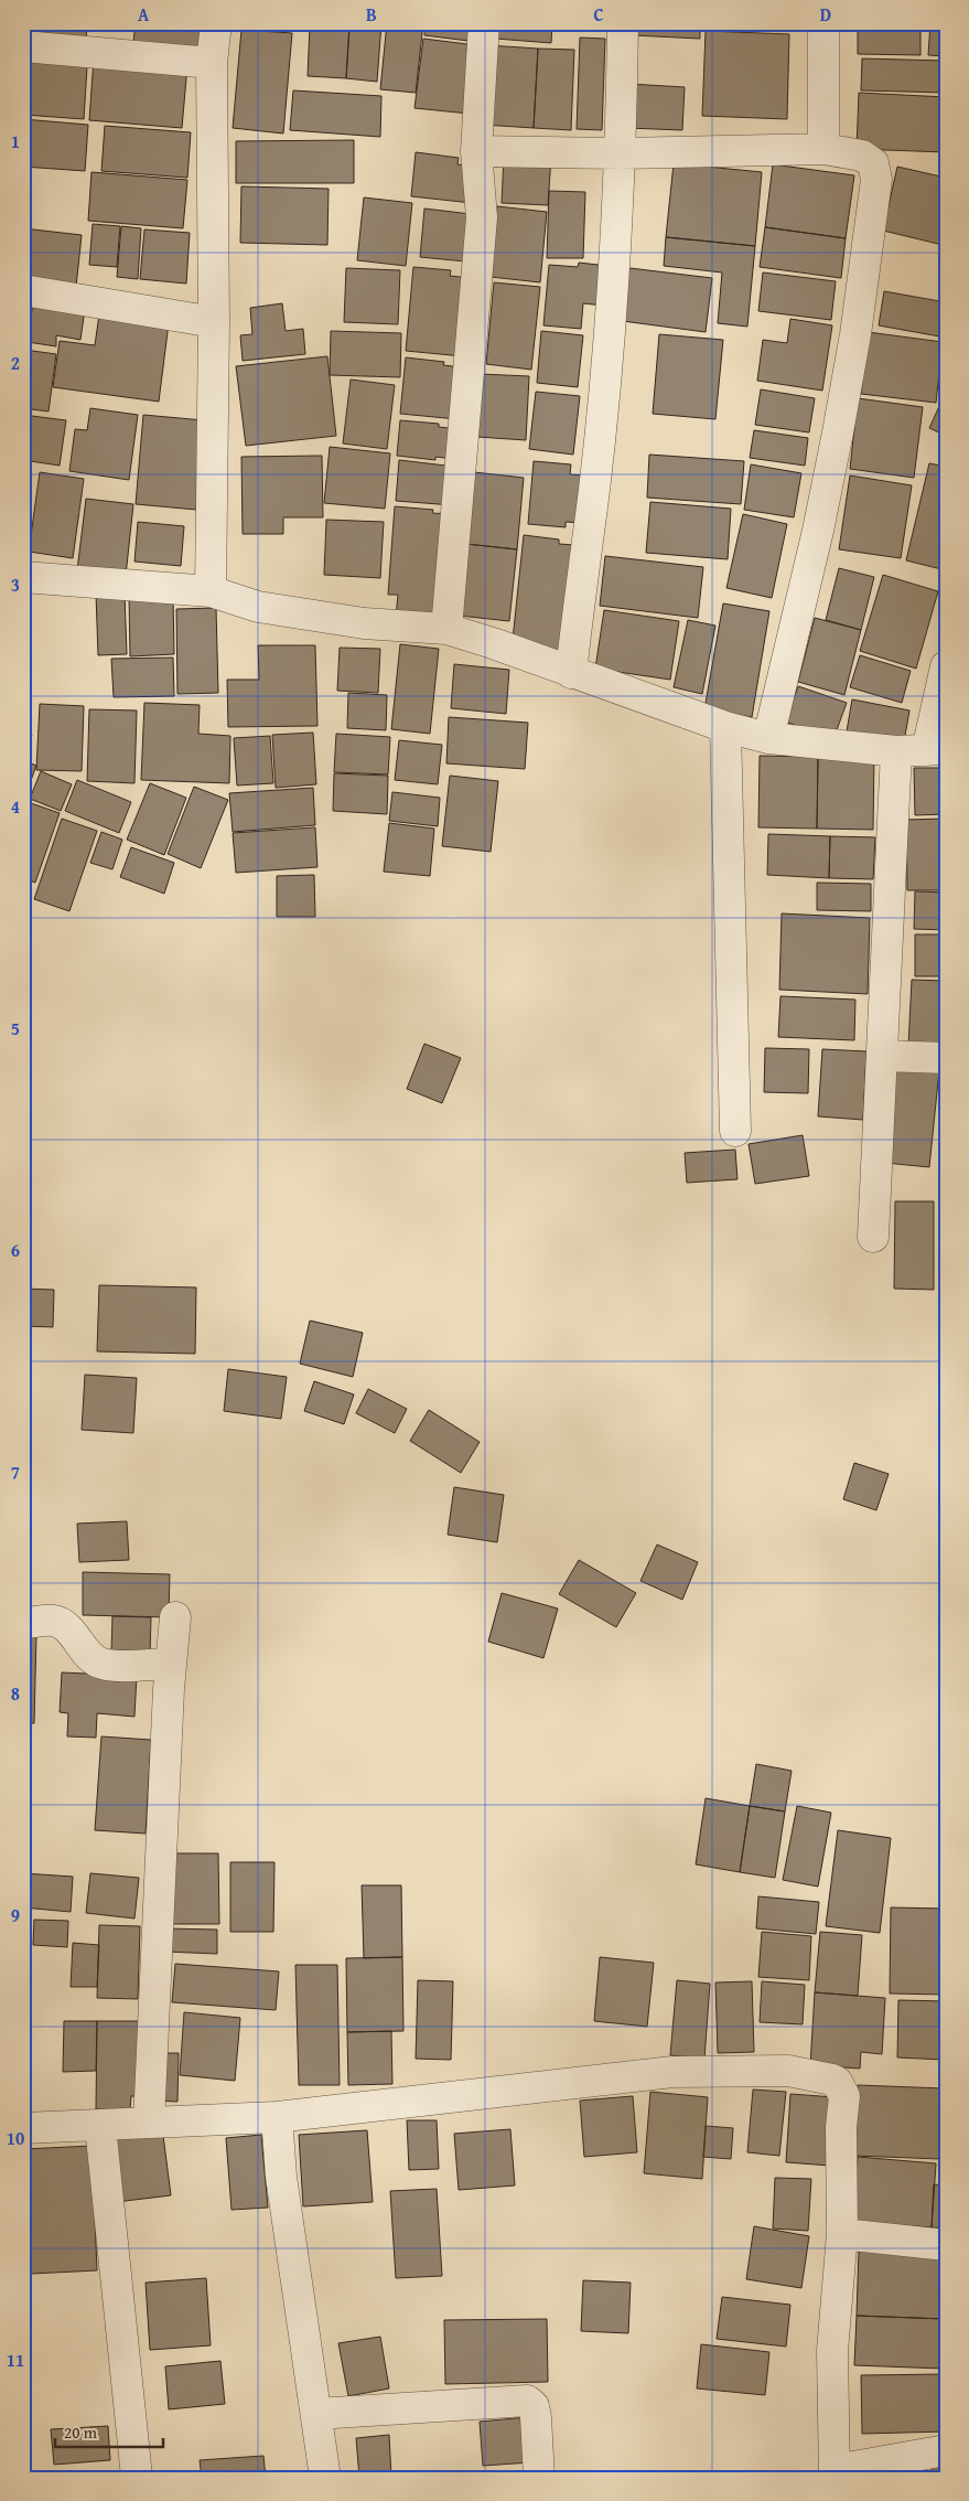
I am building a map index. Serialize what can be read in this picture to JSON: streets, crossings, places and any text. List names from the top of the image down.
{
  "scale_bar": "20 m",
  "grid": {
    "columns": [
      "A",
      "B",
      "C",
      "D"
    ],
    "rows": [
      "1",
      "2",
      "3",
      "4",
      "5",
      "6",
      "7",
      "8",
      "9",
      "10",
      "11"
    ]
  }
}
